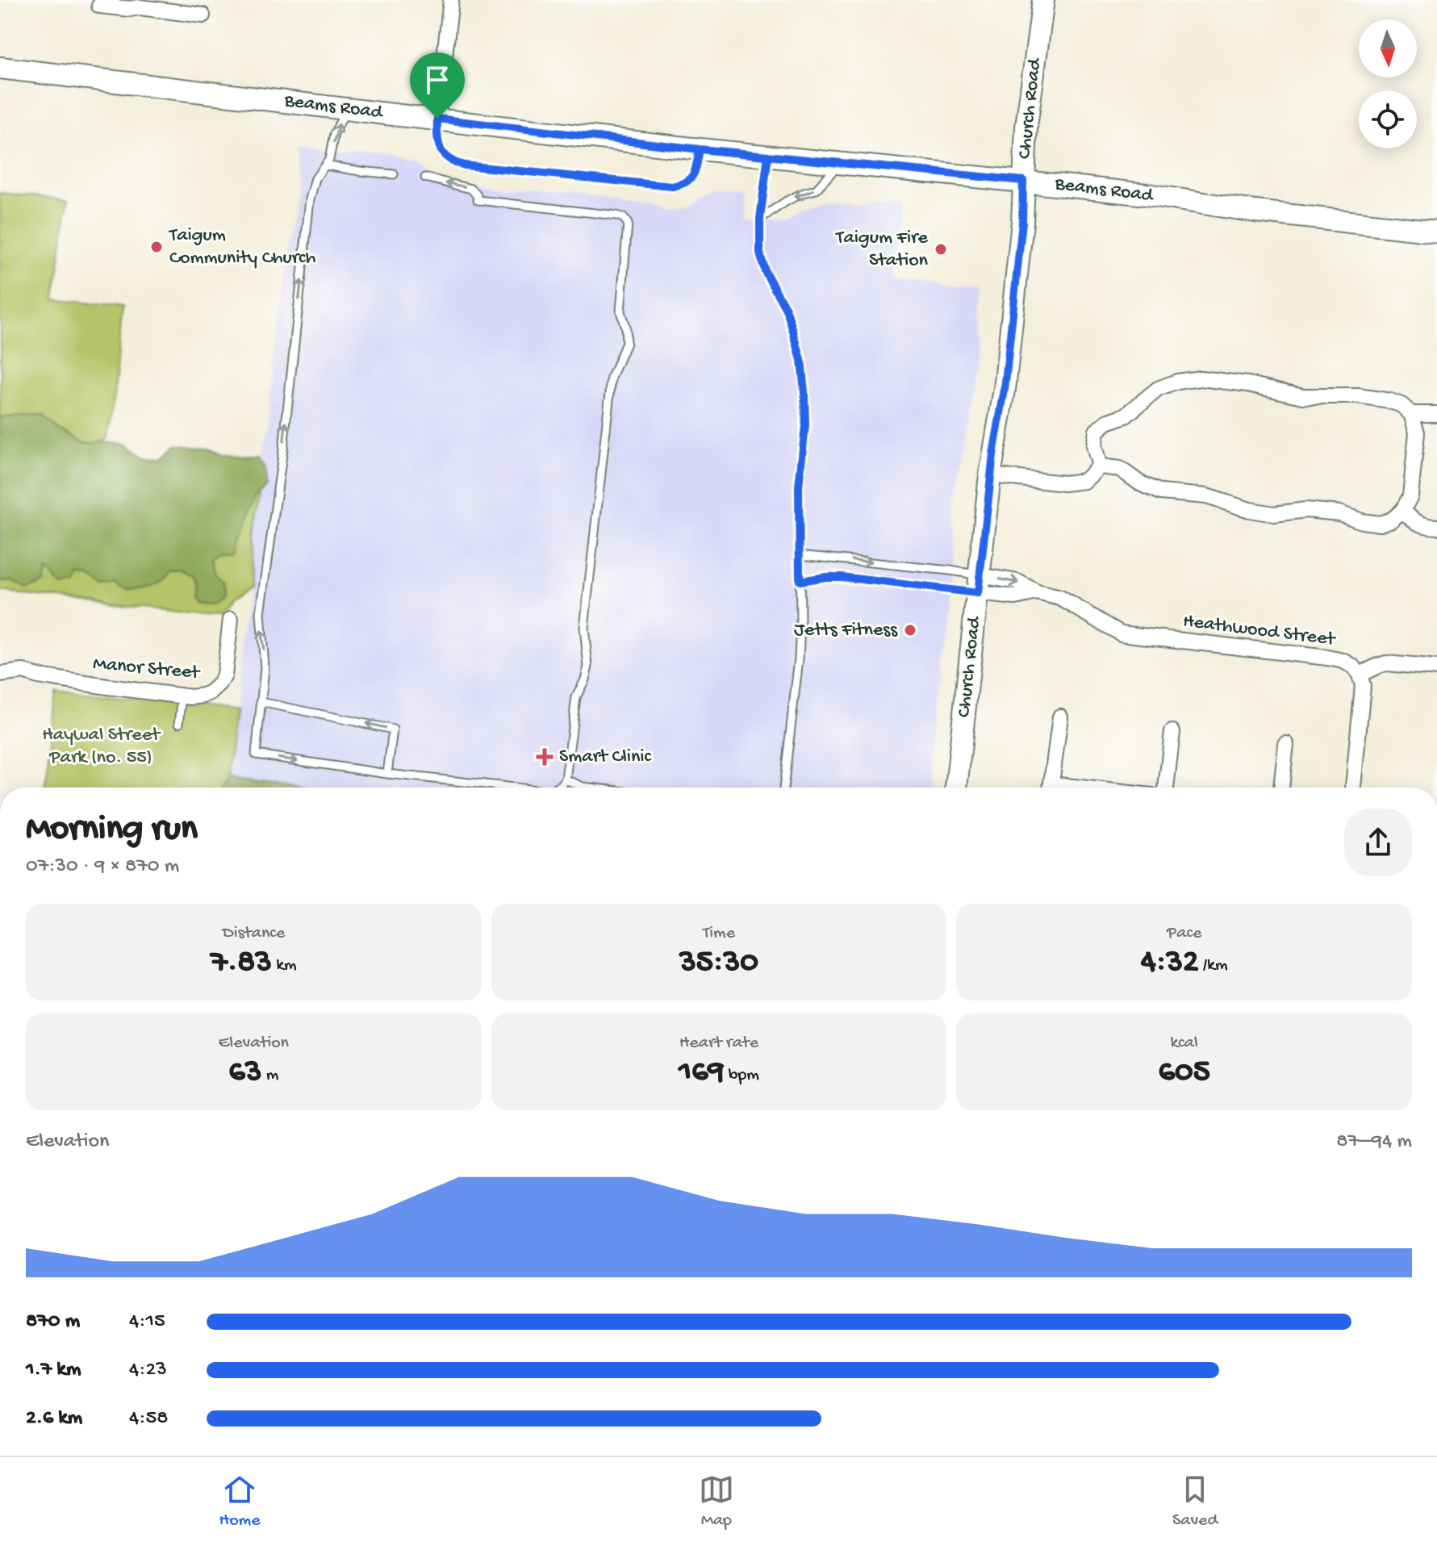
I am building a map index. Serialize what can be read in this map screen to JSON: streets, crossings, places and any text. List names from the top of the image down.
{
  "streets": {
    "main road": ["Beams Road", "Church Road"],
    "street": ["Heathwood Street", "Manor Street"]
  },
  "crossings": [
    ["Beams Road", "Church Road"],
    ["Church Road", "Heathwood Street"]
  ],
  "parks": ["Haywal Street Park (no. 55)"],
  "places": {
    "other": ["Taigum Community Church", "Taigum Fire Station", "Jetts Fitness"],
    "health": ["Smart Clinic"]
  },
  "north": "bottom",
  "page": {
    "heading": ["Morning run", "07:30 · 9 × 870 m"],
    "stats": [
      ["Distance", "7.83 km"],
      ["Time", "35:30"],
      ["Pace", "4:32 /km"],
      ["Elevation", "63 m"],
      ["Heart rate", "169 bpm"],
      ["kcal", "605"]
    ],
    "chart": ["Elevation", "87–94 m"],
    "list": [
      {
        "name": "870 m",
        "note": "4:15"
      },
      {
        "name": "1.7 km",
        "note": "4:23"
      },
      {
        "name": "2.6 km",
        "note": "4:58"
      }
    ],
    "tabs": ["Home", "Map", "Saved"]
  }
}
